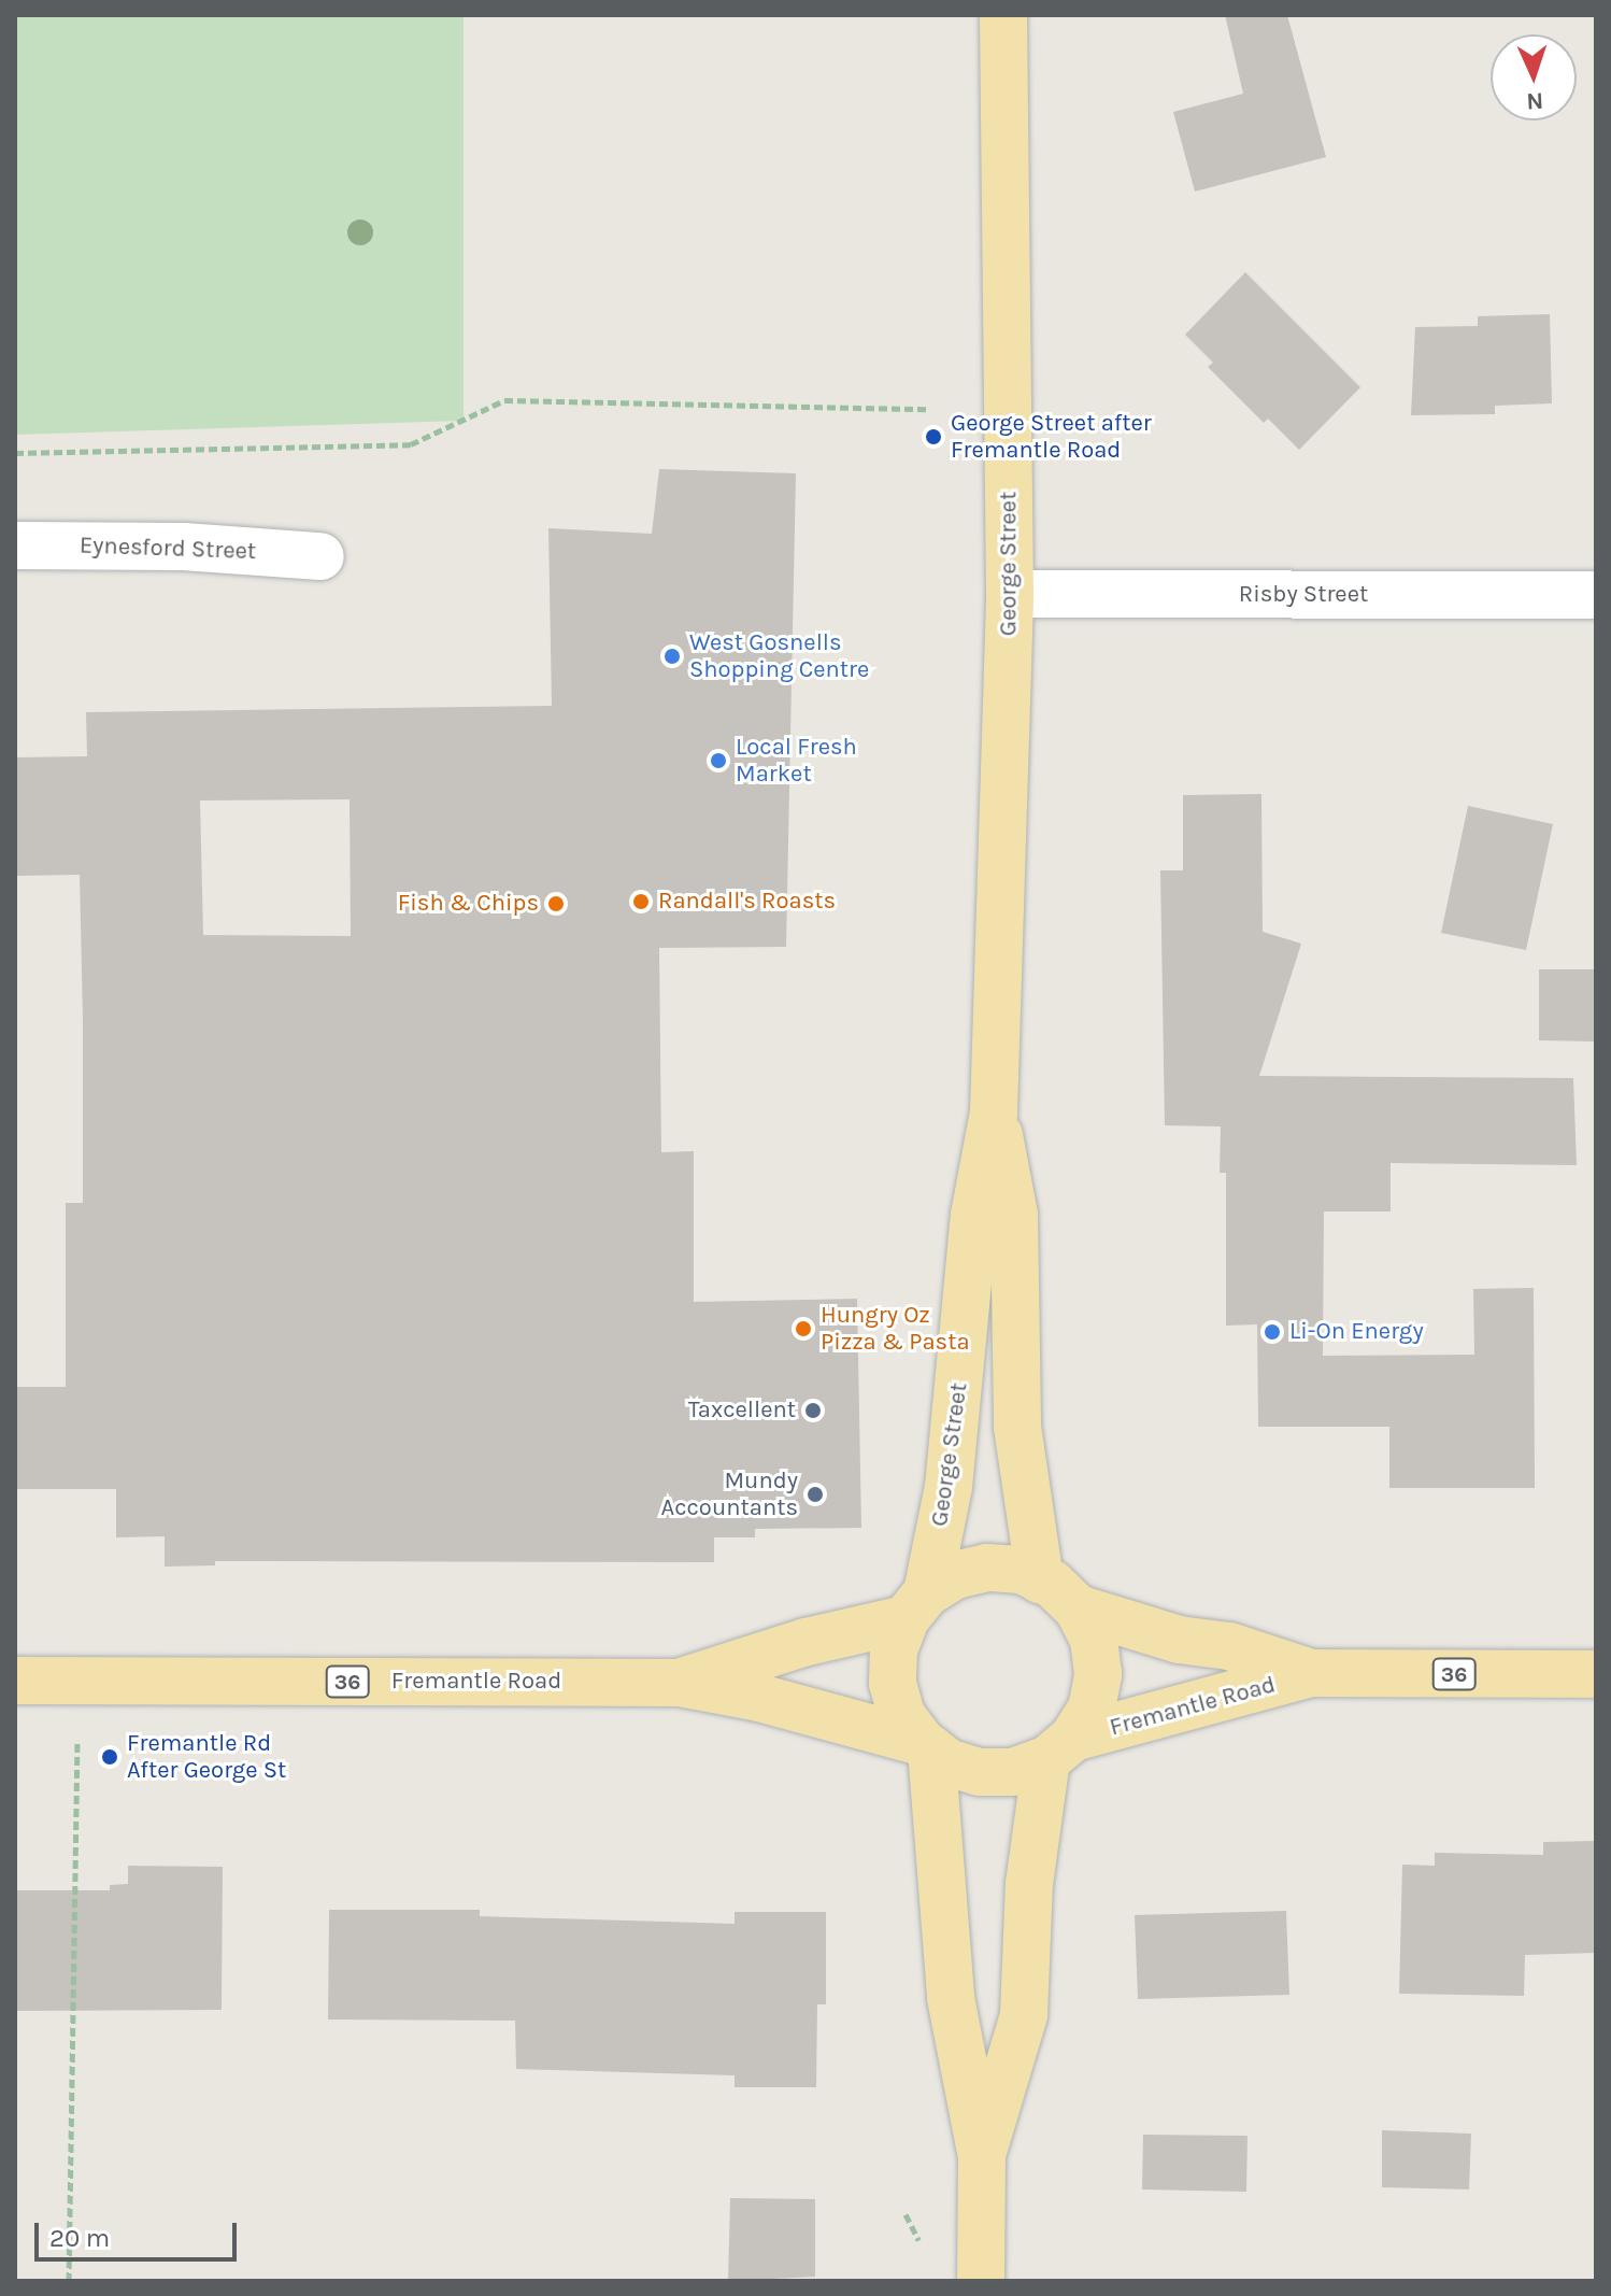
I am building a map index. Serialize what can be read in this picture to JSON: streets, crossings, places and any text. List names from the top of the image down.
{
  "streets": {
    "main road": ["George Street", "36", "Fremantle Road"],
    "street": ["Eynesford Street", "Risby Street"]
  },
  "crossings": [
    ["George Street", "Risby Street"],
    ["George Street", "Fremantle Road"]
  ],
  "places": [
    "George Street after Fremantle Road",
    "West Gosnells Shopping Centre",
    "Local Fresh Market",
    "Randall's Roasts",
    "Fish & Chips",
    "Hungry Oz Pizza & Pasta",
    "Li-On Energy",
    "Taxcellent",
    "Mundy Accountants",
    "Fremantle Rd After George St"
  ],
  "scale_bar": "20 m",
  "north": "bottom"
}
